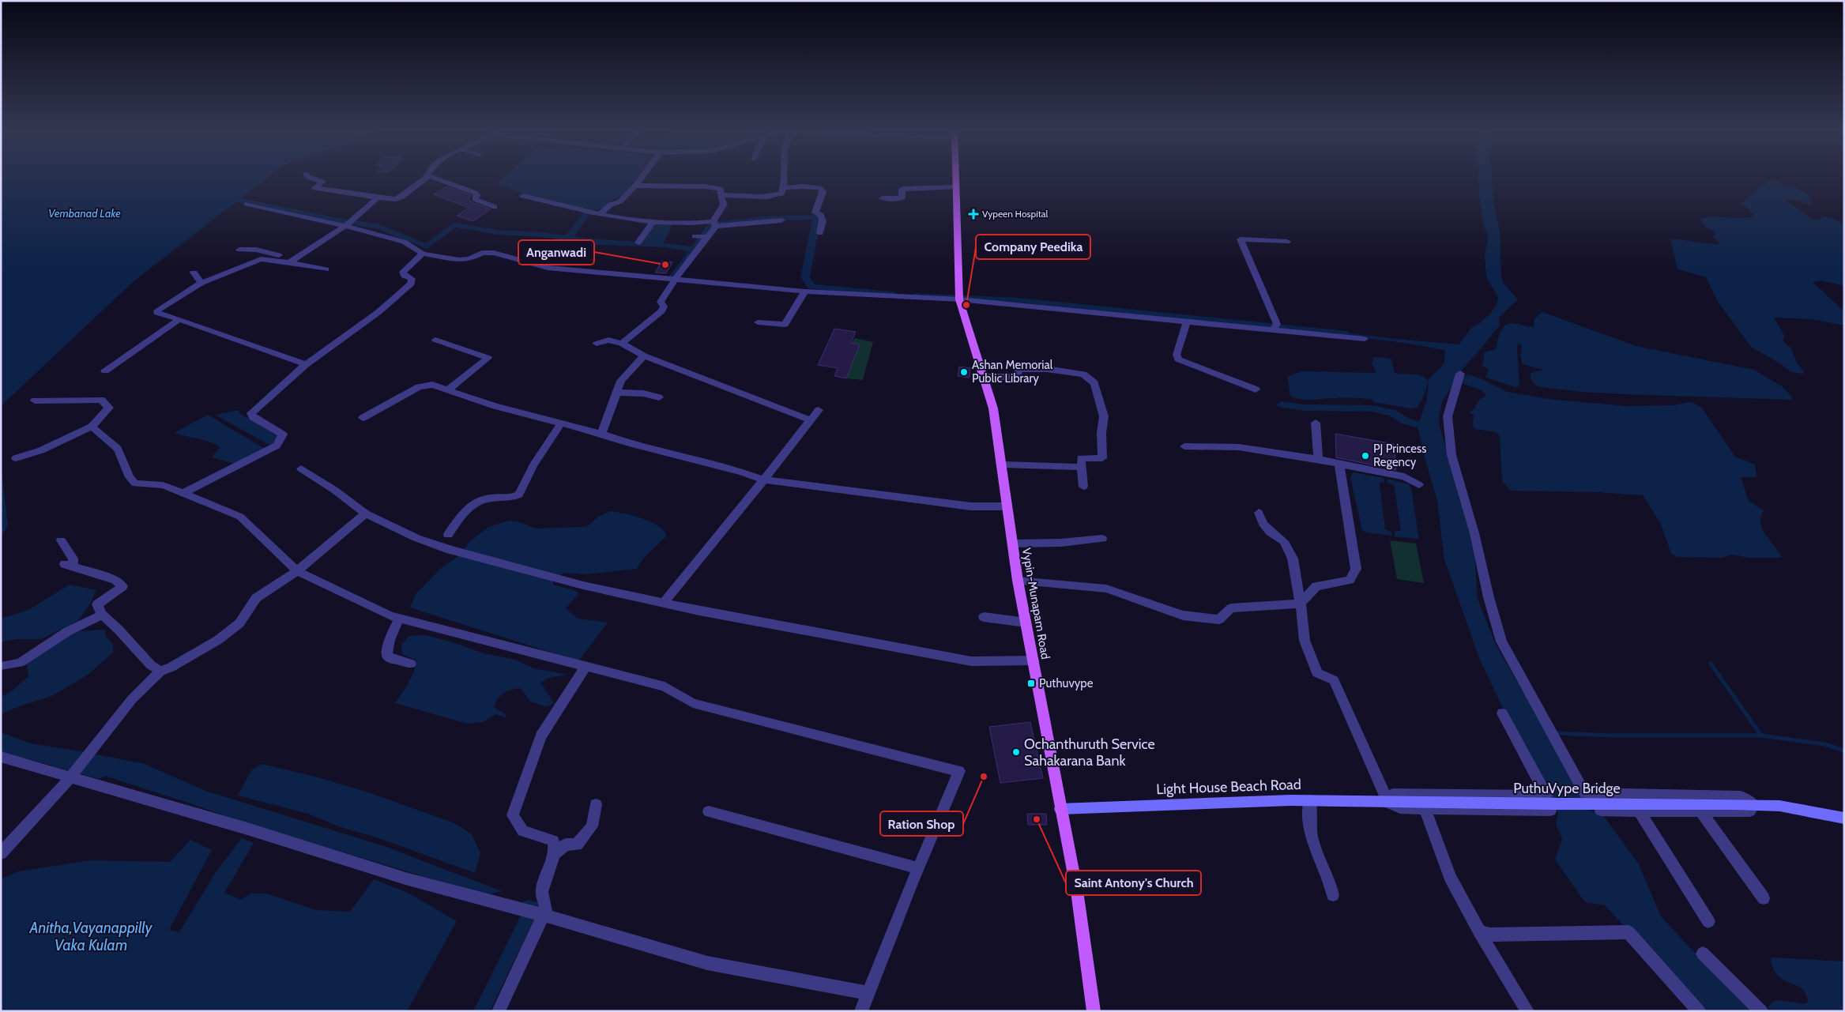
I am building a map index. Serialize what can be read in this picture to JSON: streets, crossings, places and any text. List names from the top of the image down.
{
  "streets": {
    "main road": ["Vypin-Munapam Road", "Light House Beach Road", "PuthuVype Bridge"]
  },
  "crossings": [
    ["Vypin-Munapam Road", "Light House Beach Road"],
    ["Light House Beach Road", "PuthuVype Bridge"]
  ],
  "water": ["Vembanad Lake", "Anitha,Vayanappilly Vaka Kulam"],
  "places": {
    "health": ["Vypeen Hospital"],
    "other": [
      "Anganwadi",
      "Company Peedika",
      "Ashan Memorial Public Library",
      "PJ Princess Regency",
      "Ochanthuruth Service Sahakarana Bank",
      "Ration Shop",
      "Saint Antony's Church"
    ],
    "transit": ["Puthuvype"]
  }
}
